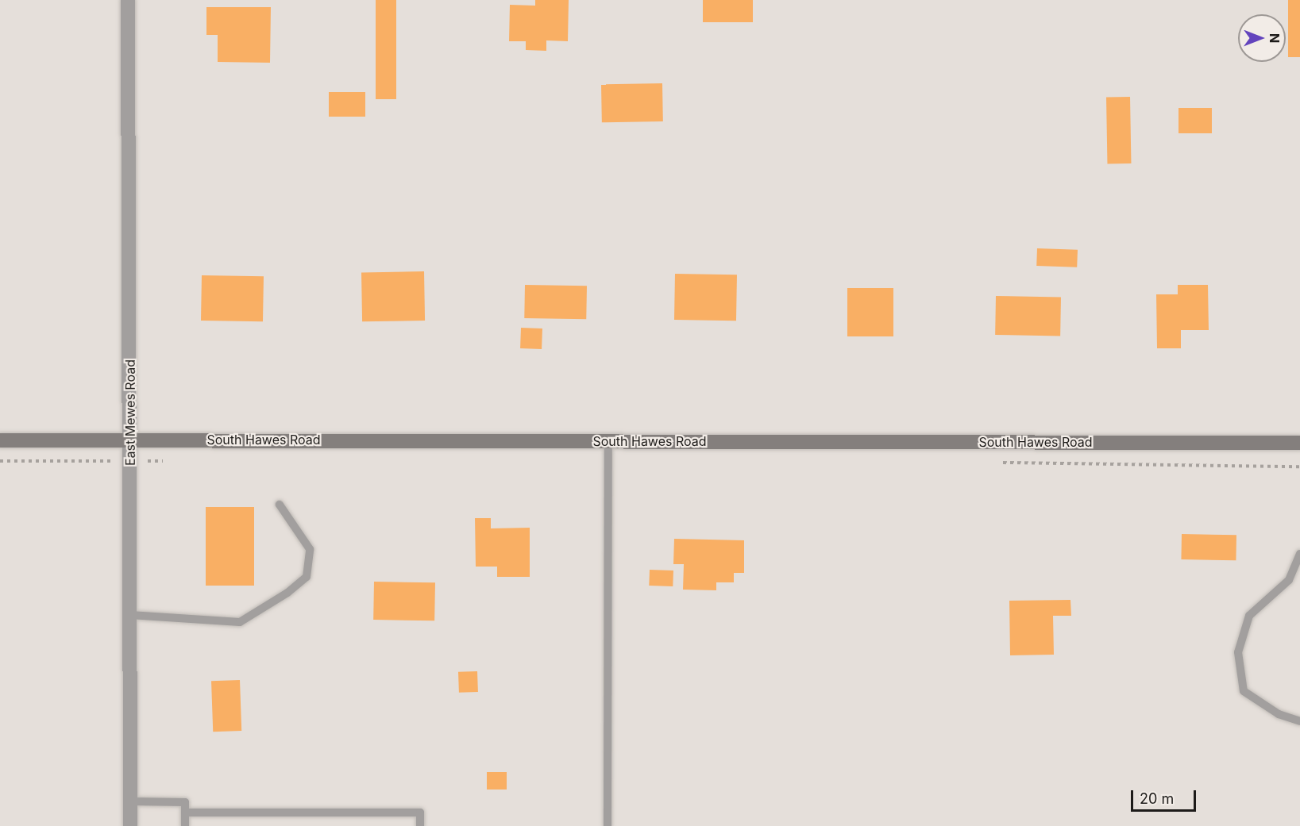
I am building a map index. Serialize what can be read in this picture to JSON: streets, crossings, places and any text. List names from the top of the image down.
{
  "streets": {
    "main road": ["South Hawes Road"],
    "street": ["East Mewes Road"]
  },
  "crossings": [
    ["East Mewes Road", "South Hawes Road"]
  ],
  "scale_bar": "20 m",
  "north": "right"
}
